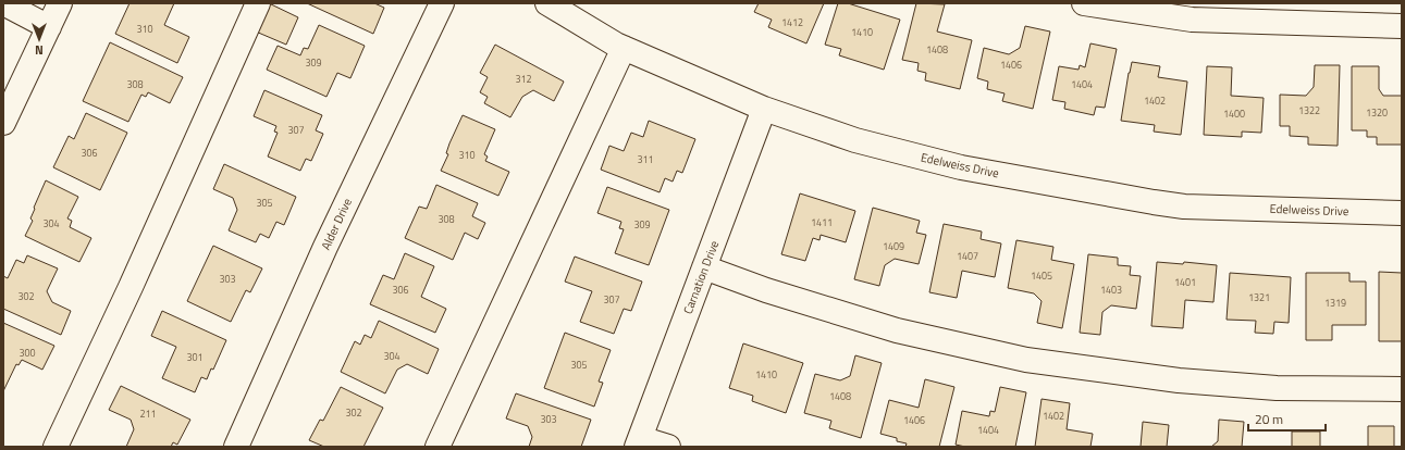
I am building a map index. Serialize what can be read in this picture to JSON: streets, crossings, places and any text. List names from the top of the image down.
{
  "streets": {
    "street": ["Edelweiss Drive", "Alder Drive", "Carnation Drive"]
  },
  "crossings": [
    ["Edelweiss Drive", "Carnation Drive"]
  ],
  "house_numbers": [
    "1412",
    "310",
    "1410",
    "1408",
    "309",
    "1406",
    "312",
    "308",
    "1404",
    "1402",
    "1322",
    "1320",
    "1400",
    "307",
    "306",
    "310",
    "311",
    "305",
    "308",
    "1411",
    "304",
    "309",
    "1409",
    "1407",
    "1405",
    "303",
    "1401",
    "306",
    "1403",
    "302",
    "1321",
    "307",
    "1319",
    "300",
    "304",
    "301",
    "305",
    "1410",
    "1408",
    "302",
    "211",
    "1402",
    "303",
    "1406",
    "1404"
  ],
  "scale_bar": "20 m",
  "north": "bottom"
}
